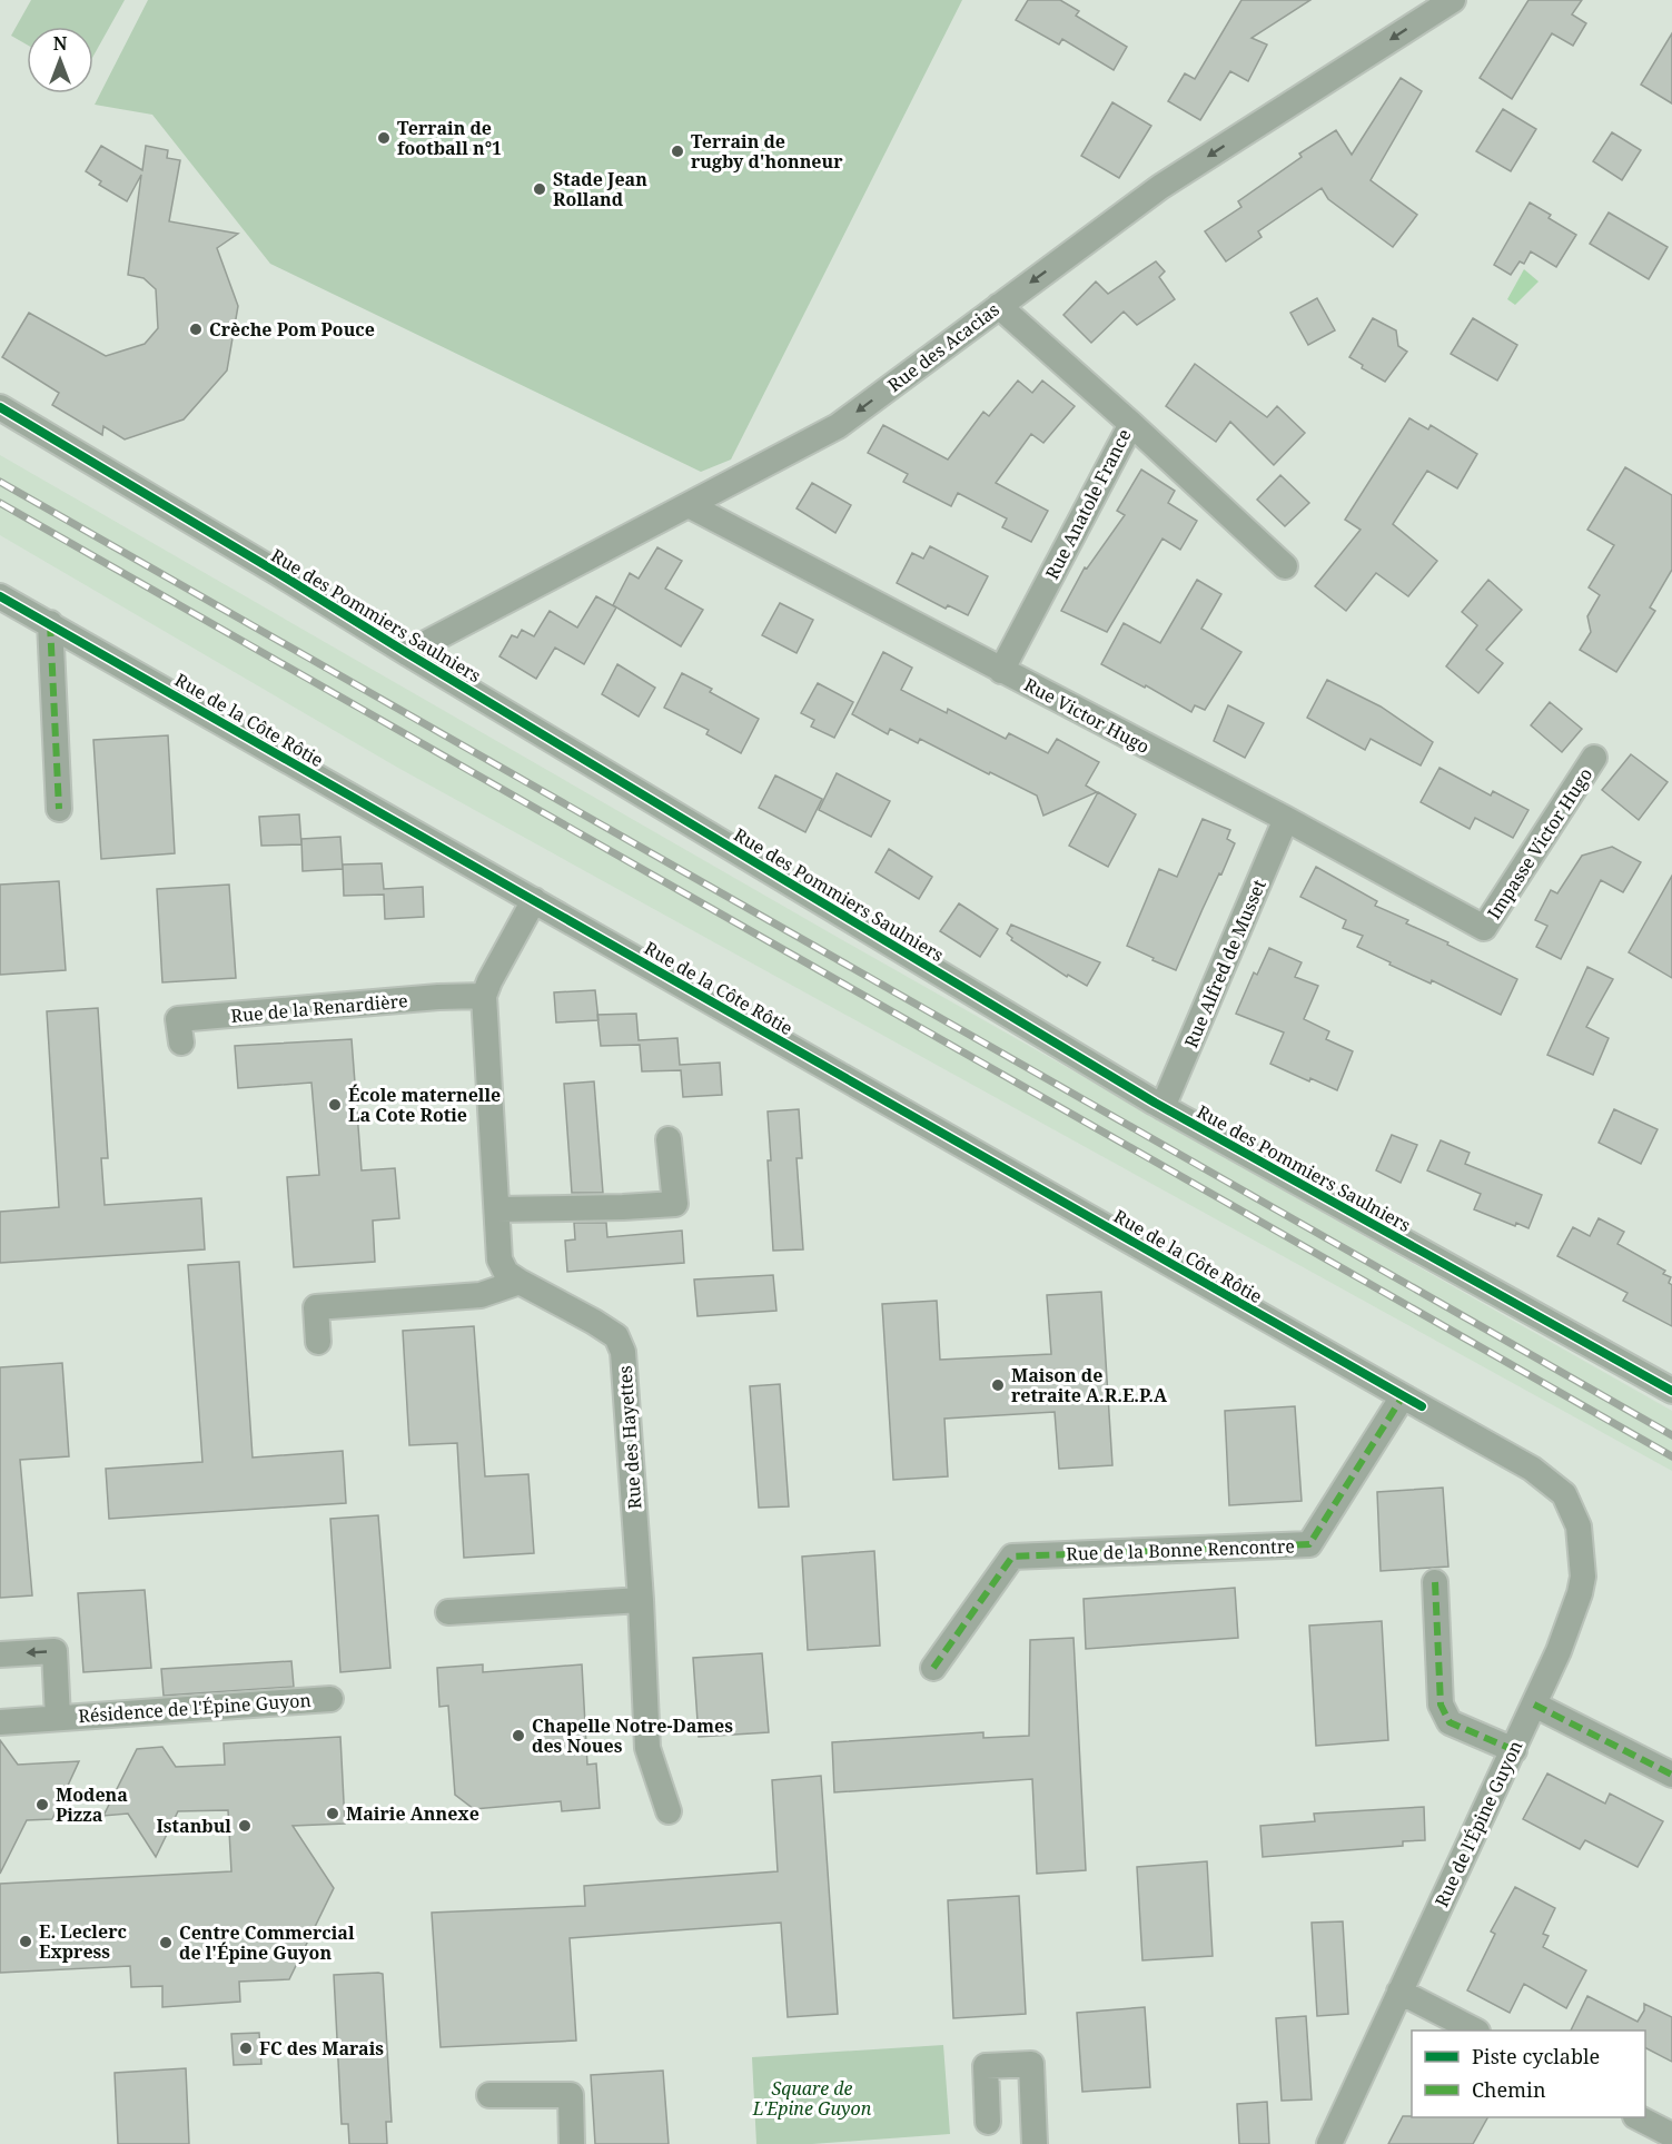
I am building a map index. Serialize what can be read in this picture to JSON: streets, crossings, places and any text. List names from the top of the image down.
{
  "streets": {
    "street": [
      "Rue des Acacias",
      "Rue Anatole France",
      "Rue des Pommiers Saulniers",
      "Rue Victor Hugo",
      "Rue de la Côte Rôtie",
      "Impasse Victor Hugo",
      "Rue Alfred de Musset",
      "Rue de la Renardière",
      "Rue des Hayettes",
      "Rue de la Bonne Rencontre",
      "Résidence de l'Épine Guyon",
      "Rue de l'Épine Guyon"
    ]
  },
  "crossings": [
    ["Rue des Acacias", "Rue Anatole France"],
    ["Rue des Acacias", "Rue des Pommiers Saulniers"],
    ["Rue des Acacias", "Rue Victor Hugo"],
    ["Rue Anatole France", "Rue Victor Hugo"],
    ["Rue des Pommiers Saulniers", "Rue Alfred de Musset"],
    ["Rue Victor Hugo", "Impasse Victor Hugo"],
    ["Rue Victor Hugo", "Rue Alfred de Musset"],
    ["Rue de la Côte Rôtie", "Rue des Hayettes"],
    ["Rue de la Côte Rôtie", "Rue de la Bonne Rencontre"],
    ["Rue de la Côte Rôtie", "Rue de l'Épine Guyon"],
    ["Rue de la Renardière", "Rue des Hayettes"]
  ],
  "one_way": ["Rue des Acacias"],
  "parks": ["Square de L'Epine Guyon"],
  "places": [
    "Terrain de football n°1",
    "Terrain de rugby d'honneur",
    "Stade Jean Rolland",
    "Crèche Pom Pouce",
    "École maternelle La Cote Rotie",
    "Maison de retraite A.R.E.P.A",
    "Chapelle Notre-Dames des Noues",
    "Modena Pizza",
    "Mairie Annexe",
    "Istanbul",
    "E. Leclerc Express",
    "Centre Commercial de l'Épine Guyon",
    "FC des Marais"
  ],
  "legend": ["Piste cyclable", "Chemin"],
  "north": "top"
}
